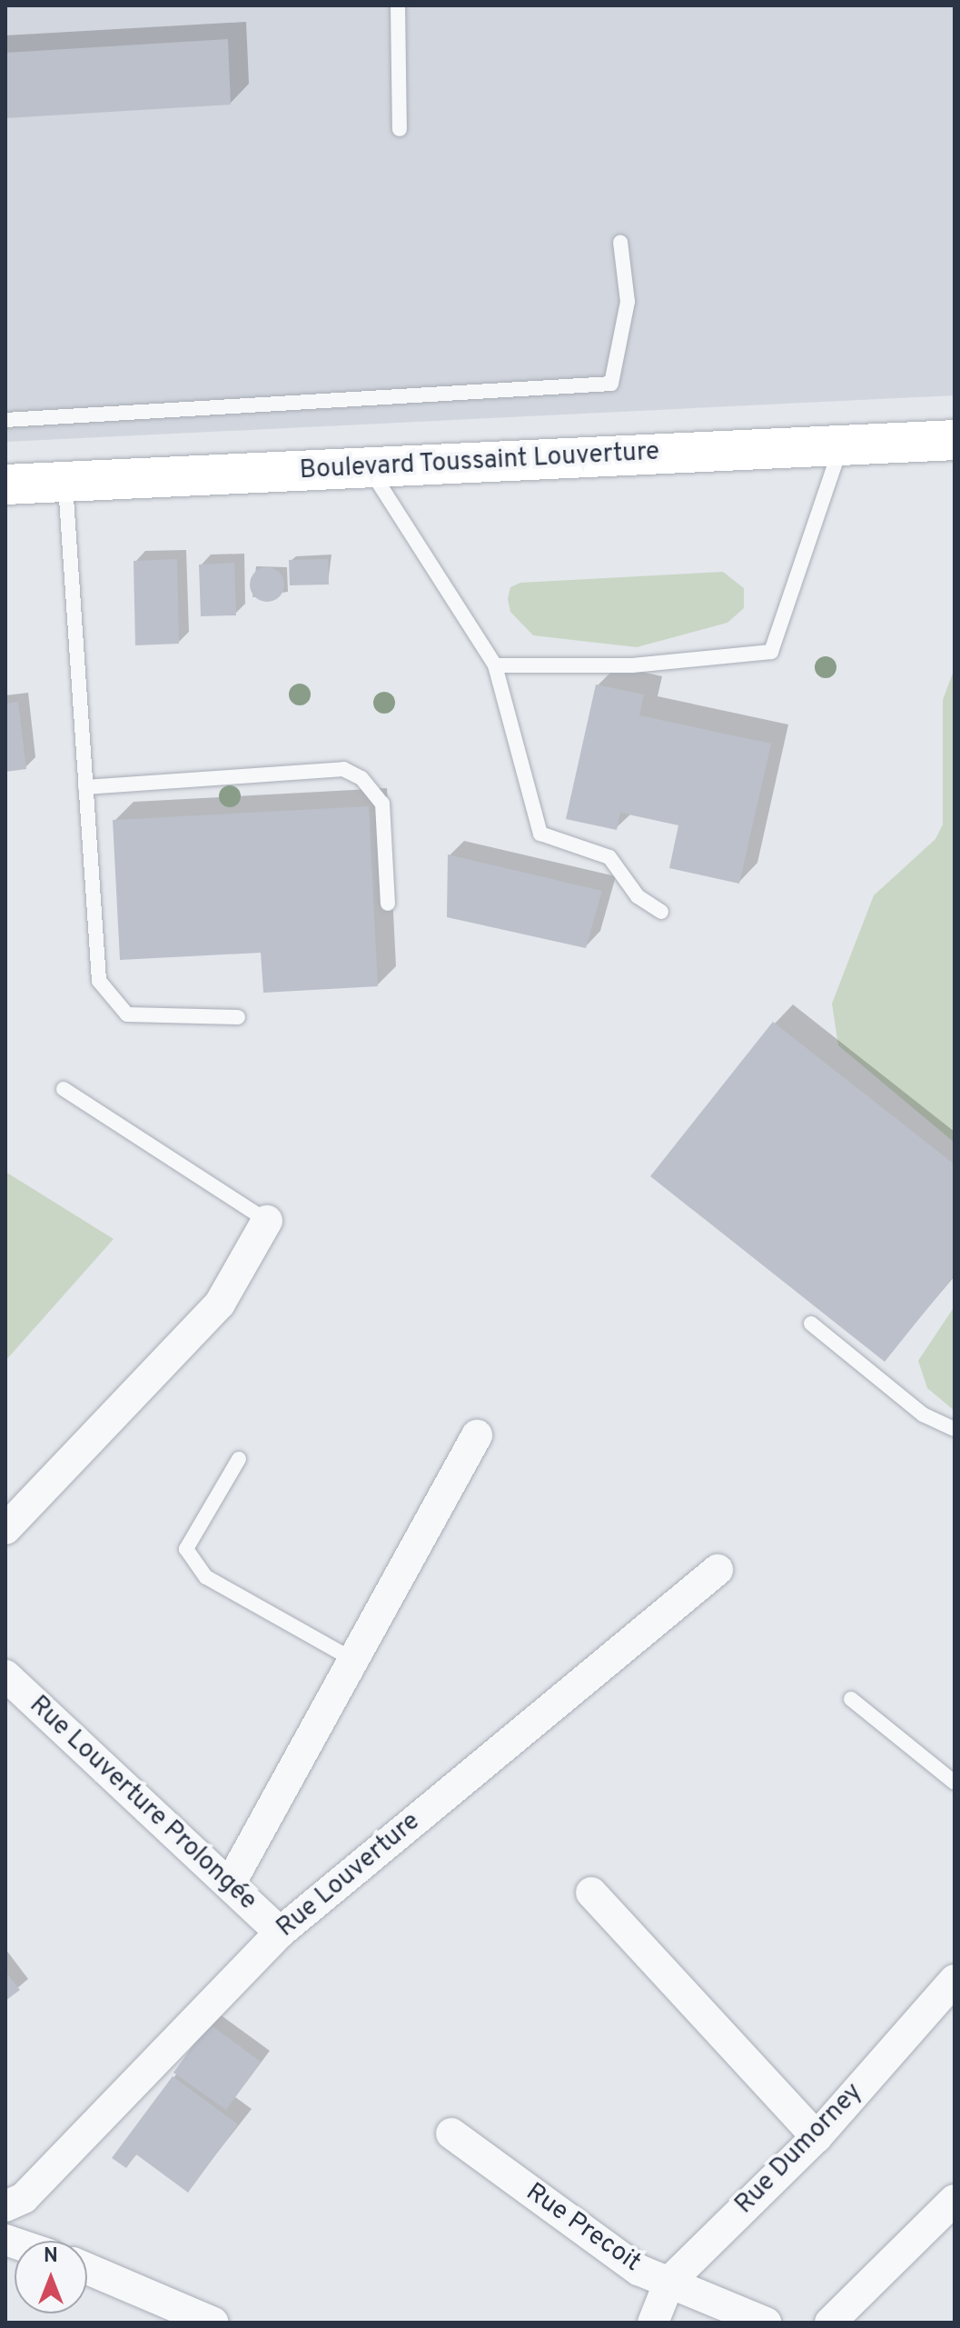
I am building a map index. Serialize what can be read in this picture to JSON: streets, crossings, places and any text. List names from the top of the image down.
{
  "streets": {
    "main road": ["Boulevard Toussaint Louverture"],
    "street": [
      "Rue Louverture Prolongée",
      "Rue Louverture",
      "Rue Dumorney",
      "Rue Precoit"
    ]
  },
  "crossings": [
    ["Rue Louverture Prolongée", "Rue Louverture"],
    ["Rue Dumorney", "Rue Precoit"]
  ],
  "north": "top"
}
